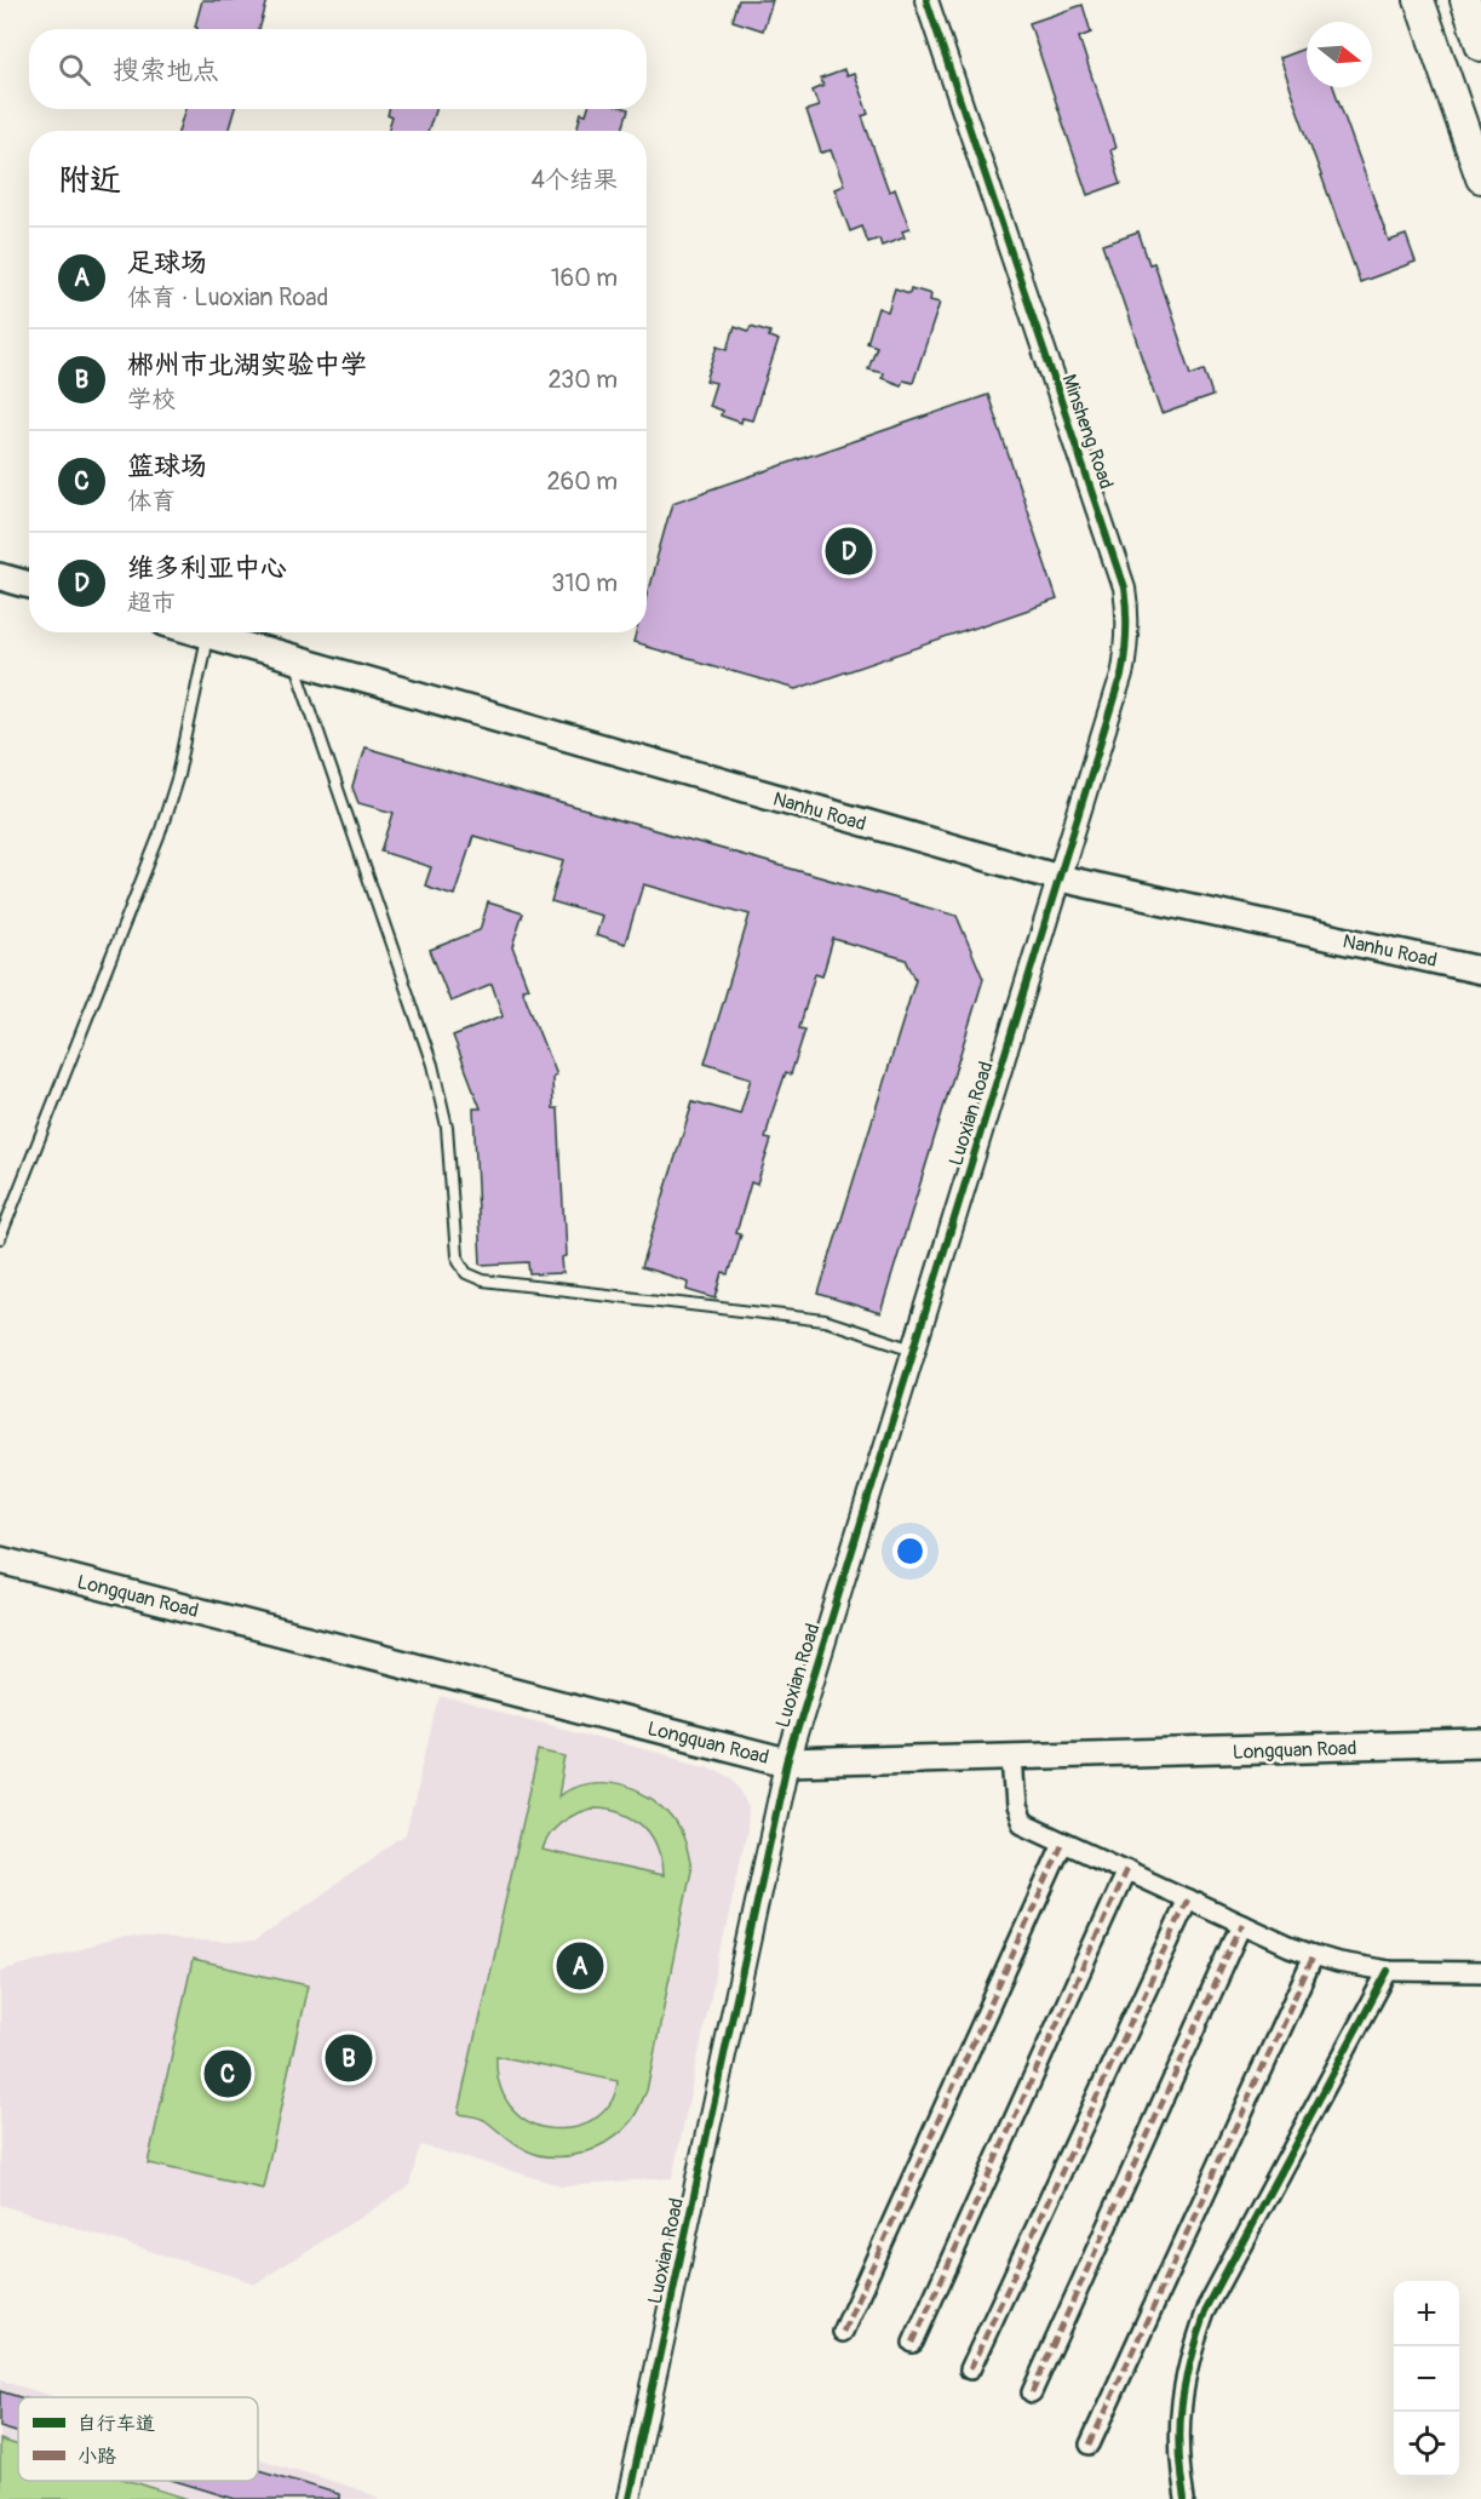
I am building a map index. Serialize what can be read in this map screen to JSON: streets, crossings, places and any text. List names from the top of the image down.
{
  "streets": {
    "main road": ["Nanhu Road", "Longquan Road"],
    "street": ["Minsheng Road", "Luoxian Road"]
  },
  "crossings": [
    ["Minsheng Road", "Nanhu Road"],
    ["Minsheng Road", "Luoxian Road"],
    ["Nanhu Road", "Luoxian Road"],
    ["Luoxian Road", "Longquan Road"]
  ],
  "legend": ["自行车道", "小路"],
  "north": "right",
  "page": {
    "search": "搜索地点",
    "heading": ["附近", "4个结果"],
    "list": [
      {
        "mark": "A",
        "name": "足球场",
        "note": "体育 · Luoxian Road",
        "value": "160 m"
      },
      {
        "mark": "B",
        "name": "郴州市北湖实验中学",
        "note": "学校",
        "value": "230 m"
      },
      {
        "mark": "C",
        "name": "篮球场",
        "note": "体育",
        "value": "260 m"
      },
      {
        "mark": "D",
        "name": "维多利亚中心",
        "note": "超市",
        "value": "310 m"
      }
    ],
    "pins": [
      "D",
      "A",
      "B",
      "C"
    ],
    "map_buttons": ["+", "−"]
  }
}
